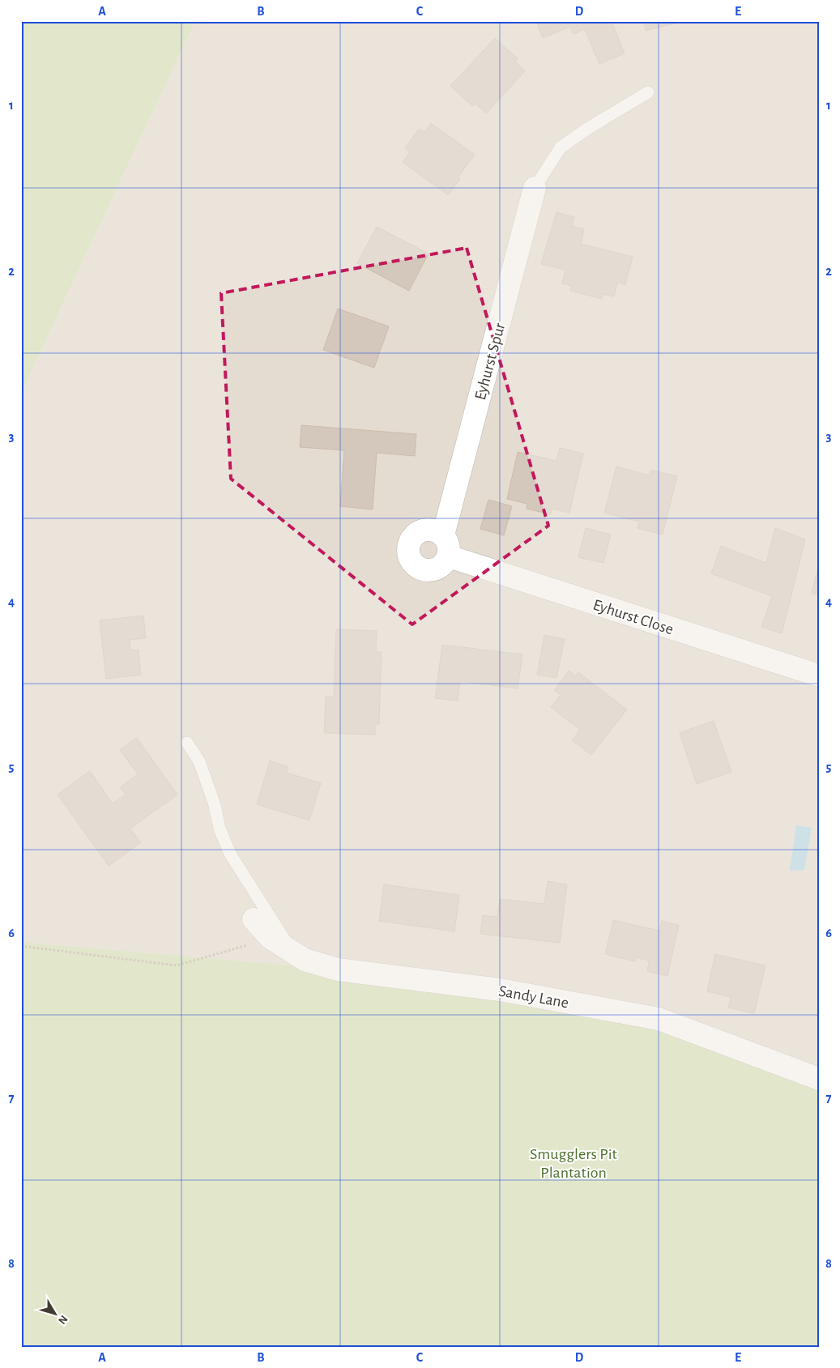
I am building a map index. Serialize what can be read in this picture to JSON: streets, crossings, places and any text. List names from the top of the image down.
{
  "streets": {
    "street": ["Eyhurst Spur", "Eyhurst Close", "Sandy Lane"]
  },
  "crossings": [
    ["Eyhurst Spur", "Eyhurst Close"]
  ],
  "parks": ["Smugglers Pit Plantation"],
  "north": "bottom right",
  "grid": {
    "columns": [
      "A",
      "B",
      "C",
      "D",
      "E"
    ],
    "rows": [
      "1",
      "2",
      "3",
      "4",
      "5",
      "6",
      "7",
      "8"
    ]
  }
}
